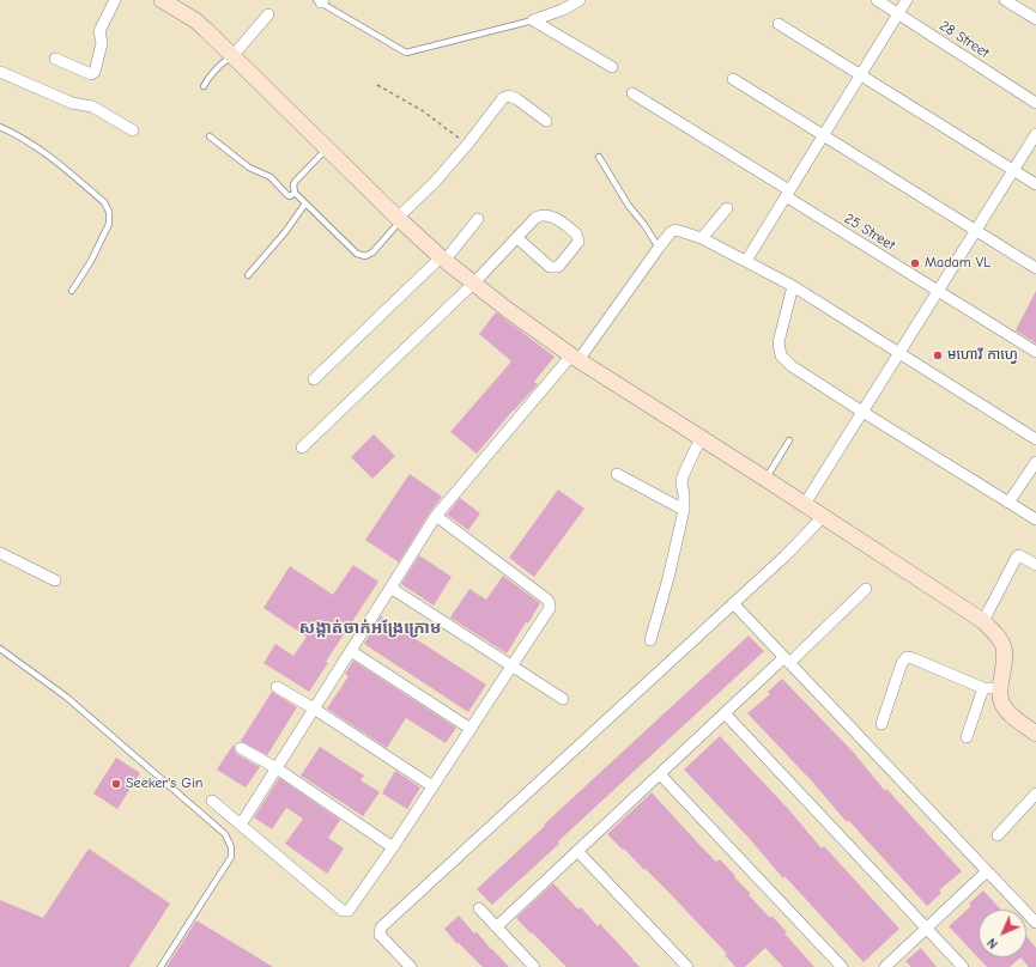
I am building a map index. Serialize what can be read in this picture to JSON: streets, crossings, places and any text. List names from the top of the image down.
{
  "streets": {
    "street": ["28 Street", "25 Street"]
  },
  "districts": ["សង្កាត់ចាក់អង្រែក្រោម"],
  "places": ["Madam VL", "មហោរី កាហ្វេ", "Seeker's Gin"],
  "north": "bottom left"
}
